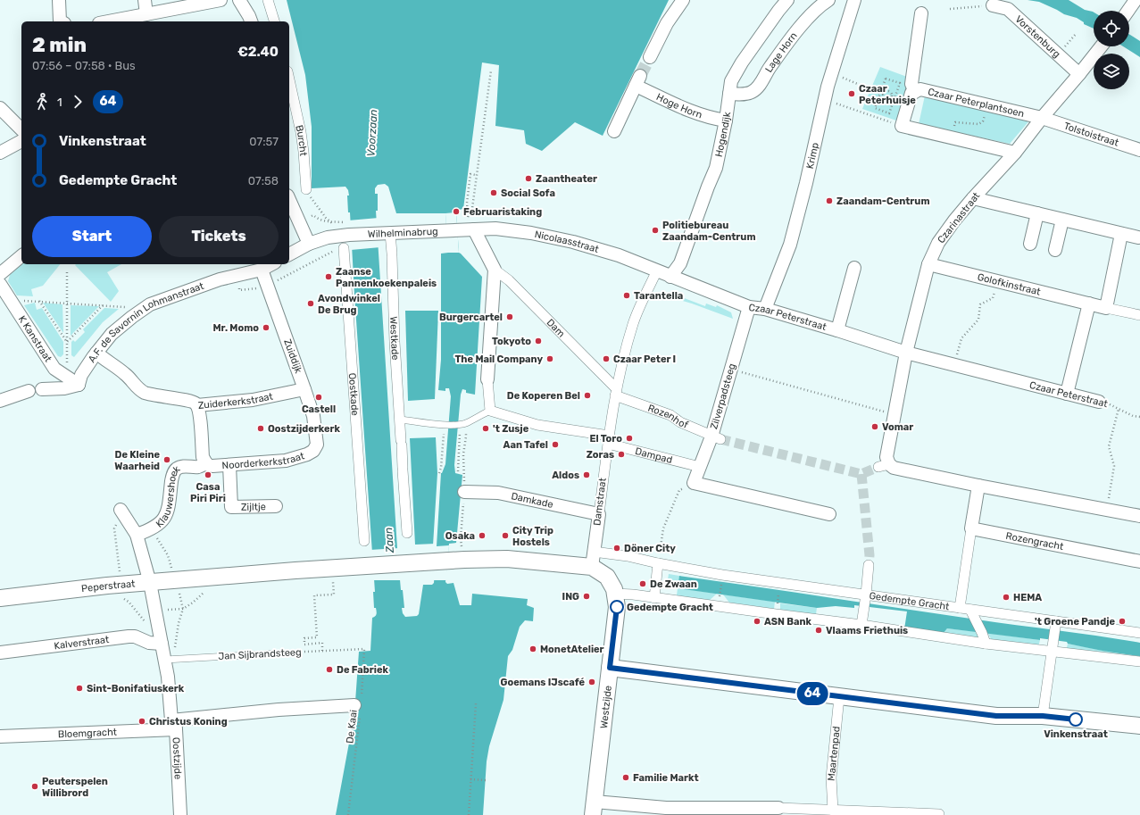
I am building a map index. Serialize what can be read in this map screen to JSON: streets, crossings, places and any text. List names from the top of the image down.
{
  "streets": {
    "street": [
      "Vorstenburg",
      "Lage Horn",
      "Czaar Peterplantsoen",
      "Hoge Horn",
      "Hogendijk",
      "Tolstoistraat",
      "Burcht",
      "Krimp",
      "Czarinastraat",
      "Wilhelminabrug",
      "Nicolaasstraat",
      "Golofkinstraat",
      "Czaar Peterstraat",
      "A.F. de Savornin Lohmanstraat",
      "Dam",
      "K Kanstraat",
      "Westkade",
      "Zuiddijk",
      "Oostkade",
      "Zilverpadsteeg",
      "Zuiderkerkstraat",
      "Rozenhof",
      "Dampad",
      "Noorderkerkstraat",
      "Klauwershoek",
      "Damkade",
      "Damstraat",
      "Zijltje",
      "Rozengracht",
      "Peperstraat",
      "Gedempte Gracht",
      "Kalverstraat",
      "Westzijde",
      "Bloemgracht",
      "Maartenpad",
      "Oostzijde"
    ],
    "lane": ["Jan Sijbrandsteeg"],
    "path": ["De Kaai"]
  },
  "crossings": [
    ["Vorstenburg", "Czarinastraat"],
    ["Lage Horn", "Hogendijk"],
    ["Czaar Peterplantsoen", "Tolstoistraat"],
    ["Czaar Peterplantsoen", "Czarinastraat"],
    ["Hoge Horn", "Hogendijk"],
    ["Hogendijk", "Nicolaasstraat"],
    ["Hogendijk", "Czaar Peterstraat"],
    ["Tolstoistraat", "Czarinastraat"],
    ["Krimp", "Czaar Peterstraat"],
    ["Czarinastraat", "Golofkinstraat"],
    ["Czarinastraat", "Czaar Peterstraat"],
    ["Wilhelminabrug", "Nicolaasstraat"],
    ["Wilhelminabrug", "Dam"],
    ["Wilhelminabrug", "Westkade"],
    ["Nicolaasstraat", "Czaar Peterstraat"],
    ["Nicolaasstraat", "Dam"],
    ["Czaar Peterstraat", "Zilverpadsteeg"],
    ["A.F. de Savornin Lohmanstraat", "K Kanstraat"],
    ["A.F. de Savornin Lohmanstraat", "Zuiddijk"],
    ["A.F. de Savornin Lohmanstraat", "Zuiderkerkstraat"],
    ["Dam", "Rozenhof"],
    ["Zuiddijk", "Zuiderkerkstraat"],
    ["Zuiddijk", "Noorderkerkstraat"],
    ["Zilverpadsteeg", "Rozenhof"],
    ["Zilverpadsteeg", "Dampad"],
    ["Dampad", "Damstraat"],
    ["Noorderkerkstraat", "Klauwershoek"],
    ["Noorderkerkstraat", "Zijltje"],
    ["Damkade", "Damstraat"],
    ["Damstraat", "Gedempte Gracht"],
    ["Damstraat", "Westzijde"],
    ["Peperstraat", "Gedempte Gracht"],
    ["Peperstraat", "Oostzijde"],
    ["Gedempte Gracht", "Westzijde"],
    ["Kalverstraat", "Oostzijde"],
    ["Jan Sijbrandsteeg", "De Kaai"],
    ["Jan Sijbrandsteeg", "Oostzijde"],
    ["Bloemgracht", "Oostzijde"]
  ],
  "water": ["Voorzaan", "Zaan"],
  "places": [
    "Czaar Peterhuisje",
    "Zaantheater",
    "Social Sofa",
    "Zaandam-Centrum",
    "Februaristaking",
    "Politiebureau Zaandam-Centrum",
    "Zaanse Pannenkoekenpaleis",
    "Tarantella",
    "Avondwinkel De Brug",
    "Burgercartel",
    "Mr. Momo",
    "Tokyoto",
    "The Mail Company",
    "Czaar Peter I",
    "De Koperen Bel",
    "Castell",
    "Vomar",
    "Oostzijderkerk",
    "'t Zusje",
    "El Toro",
    "Aan Tafel",
    "Zoras",
    "De Kleine Waarheid",
    "Casa Piri Piri",
    "Aldos",
    "Osaka",
    "City Trip Hostels",
    "Döner City",
    "De Zwaan",
    "ING",
    "HEMA",
    "Gedempte Gracht",
    "ASN Bank",
    "'t Groene Pandje",
    "Vlaams Friethuis",
    "MonetAtelier",
    "De Fabriek",
    "Goemans IJscafé",
    "Sint-Bonifatiuskerk",
    "Vinkenstraat",
    "Christus Koning",
    "Familie Markt",
    "Peuterspelen Willibrord"
  ],
  "lines": ["bus line 64"],
  "page": {
    "on_map": "64",
    "heading": ["2 min", "07:56 – 07:58 · Bus", "€2.40"],
    "legs": ["1", "64"],
    "list": [
      {
        "name": "Vinkenstraat",
        "value": "07:57"
      },
      {
        "name": "Gedempte Gracht",
        "value": "07:58"
      }
    ],
    "buttons": ["Start", "Tickets"]
  }
}
